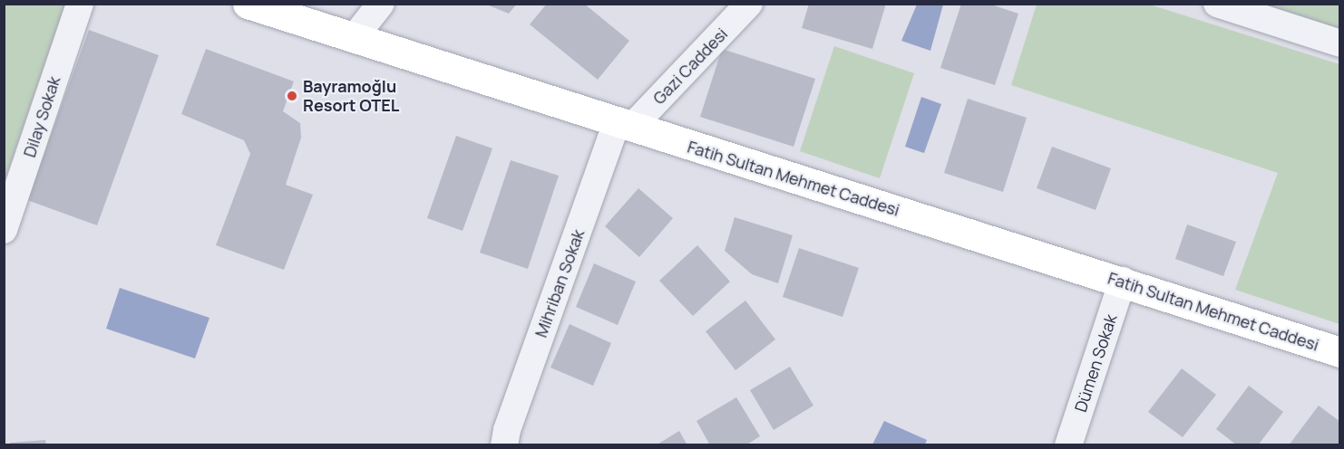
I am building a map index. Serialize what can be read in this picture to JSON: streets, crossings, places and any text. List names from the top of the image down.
{
  "streets": {
    "street": [
      "Gazi Caddesi",
      "Dilay Sokak",
      "Fatih Sultan Mehmet Caddesi",
      "Mihriban Sokak",
      "Dümen Sokak"
    ]
  },
  "crossings": [
    ["Gazi Caddesi", "Fatih Sultan Mehmet Caddesi"],
    ["Gazi Caddesi", "Mihriban Sokak"],
    ["Fatih Sultan Mehmet Caddesi", "Mihriban Sokak"],
    ["Fatih Sultan Mehmet Caddesi", "Dümen Sokak"]
  ],
  "places": ["Bayramoğlu Resort OTEL"]
}
